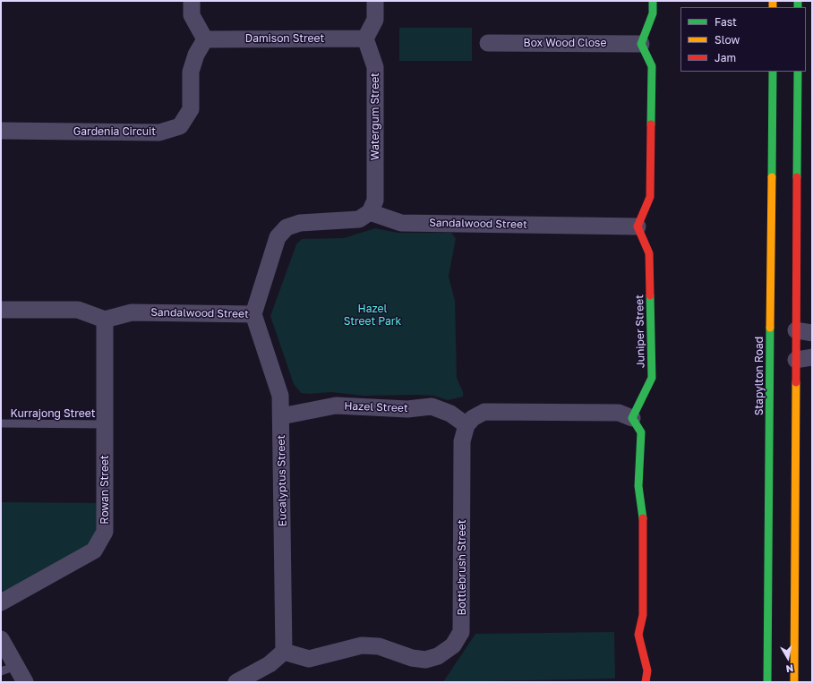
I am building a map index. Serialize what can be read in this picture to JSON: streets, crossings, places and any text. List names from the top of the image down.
{
  "streets": {
    "main road": ["Juniper Street", "Stapylton Road"],
    "street": [
      "Damison Street",
      "Box Wood Close",
      "Watergum Street",
      "Gardenia Circuit",
      "Sandalwood Street",
      "Hazel Street",
      "Eucalyptus Street",
      "Rowan Street",
      "Bottlebrush Street"
    ],
    "lane": ["Kurrajong Street"]
  },
  "crossings": [
    ["Damison Street", "Watergum Street"],
    ["Damison Street", "Gardenia Circuit"],
    ["Watergum Street", "Sandalwood Street"],
    ["Sandalwood Street", "Juniper Street"],
    ["Sandalwood Street", "Eucalyptus Street"],
    ["Sandalwood Street", "Rowan Street"],
    ["Hazel Street", "Eucalyptus Street"],
    ["Hazel Street", "Bottlebrush Street"],
    ["Kurrajong Street", "Rowan Street"],
    ["Eucalyptus Street", "Bottlebrush Street"]
  ],
  "parks": ["Hazel Street Park"],
  "legend": ["Fast", "Slow", "Jam"],
  "north": "bottom"
}
